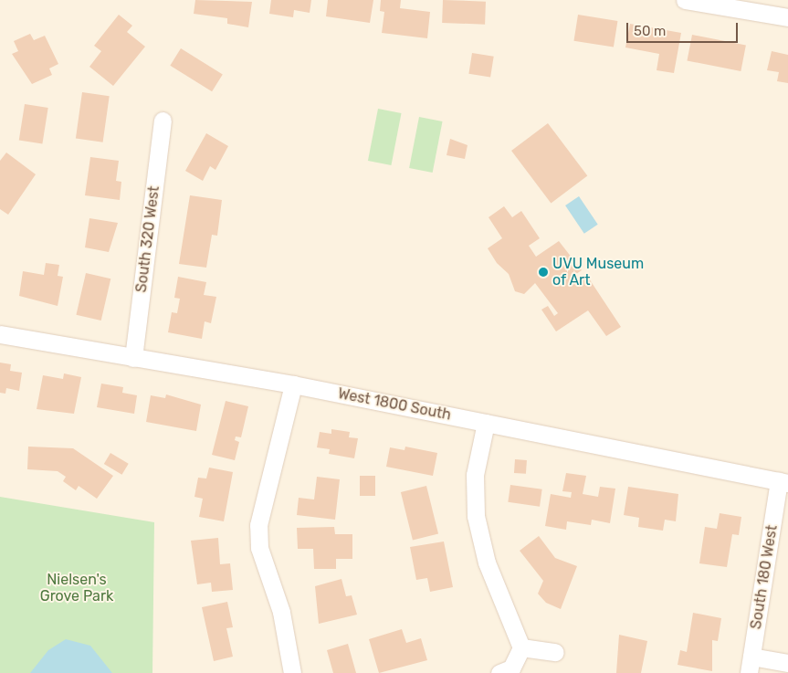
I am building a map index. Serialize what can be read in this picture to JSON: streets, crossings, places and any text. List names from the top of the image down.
{
  "streets": {
    "street": ["South 320 West", "West 1800 South", "South 180 West"]
  },
  "crossings": [
    ["South 320 West", "West 1800 South"],
    ["West 1800 South", "South 180 West"]
  ],
  "parks": ["Nielsen's Grove Park"],
  "places": ["UVU Museum of Art"],
  "scale_bar": "50 m"
}
